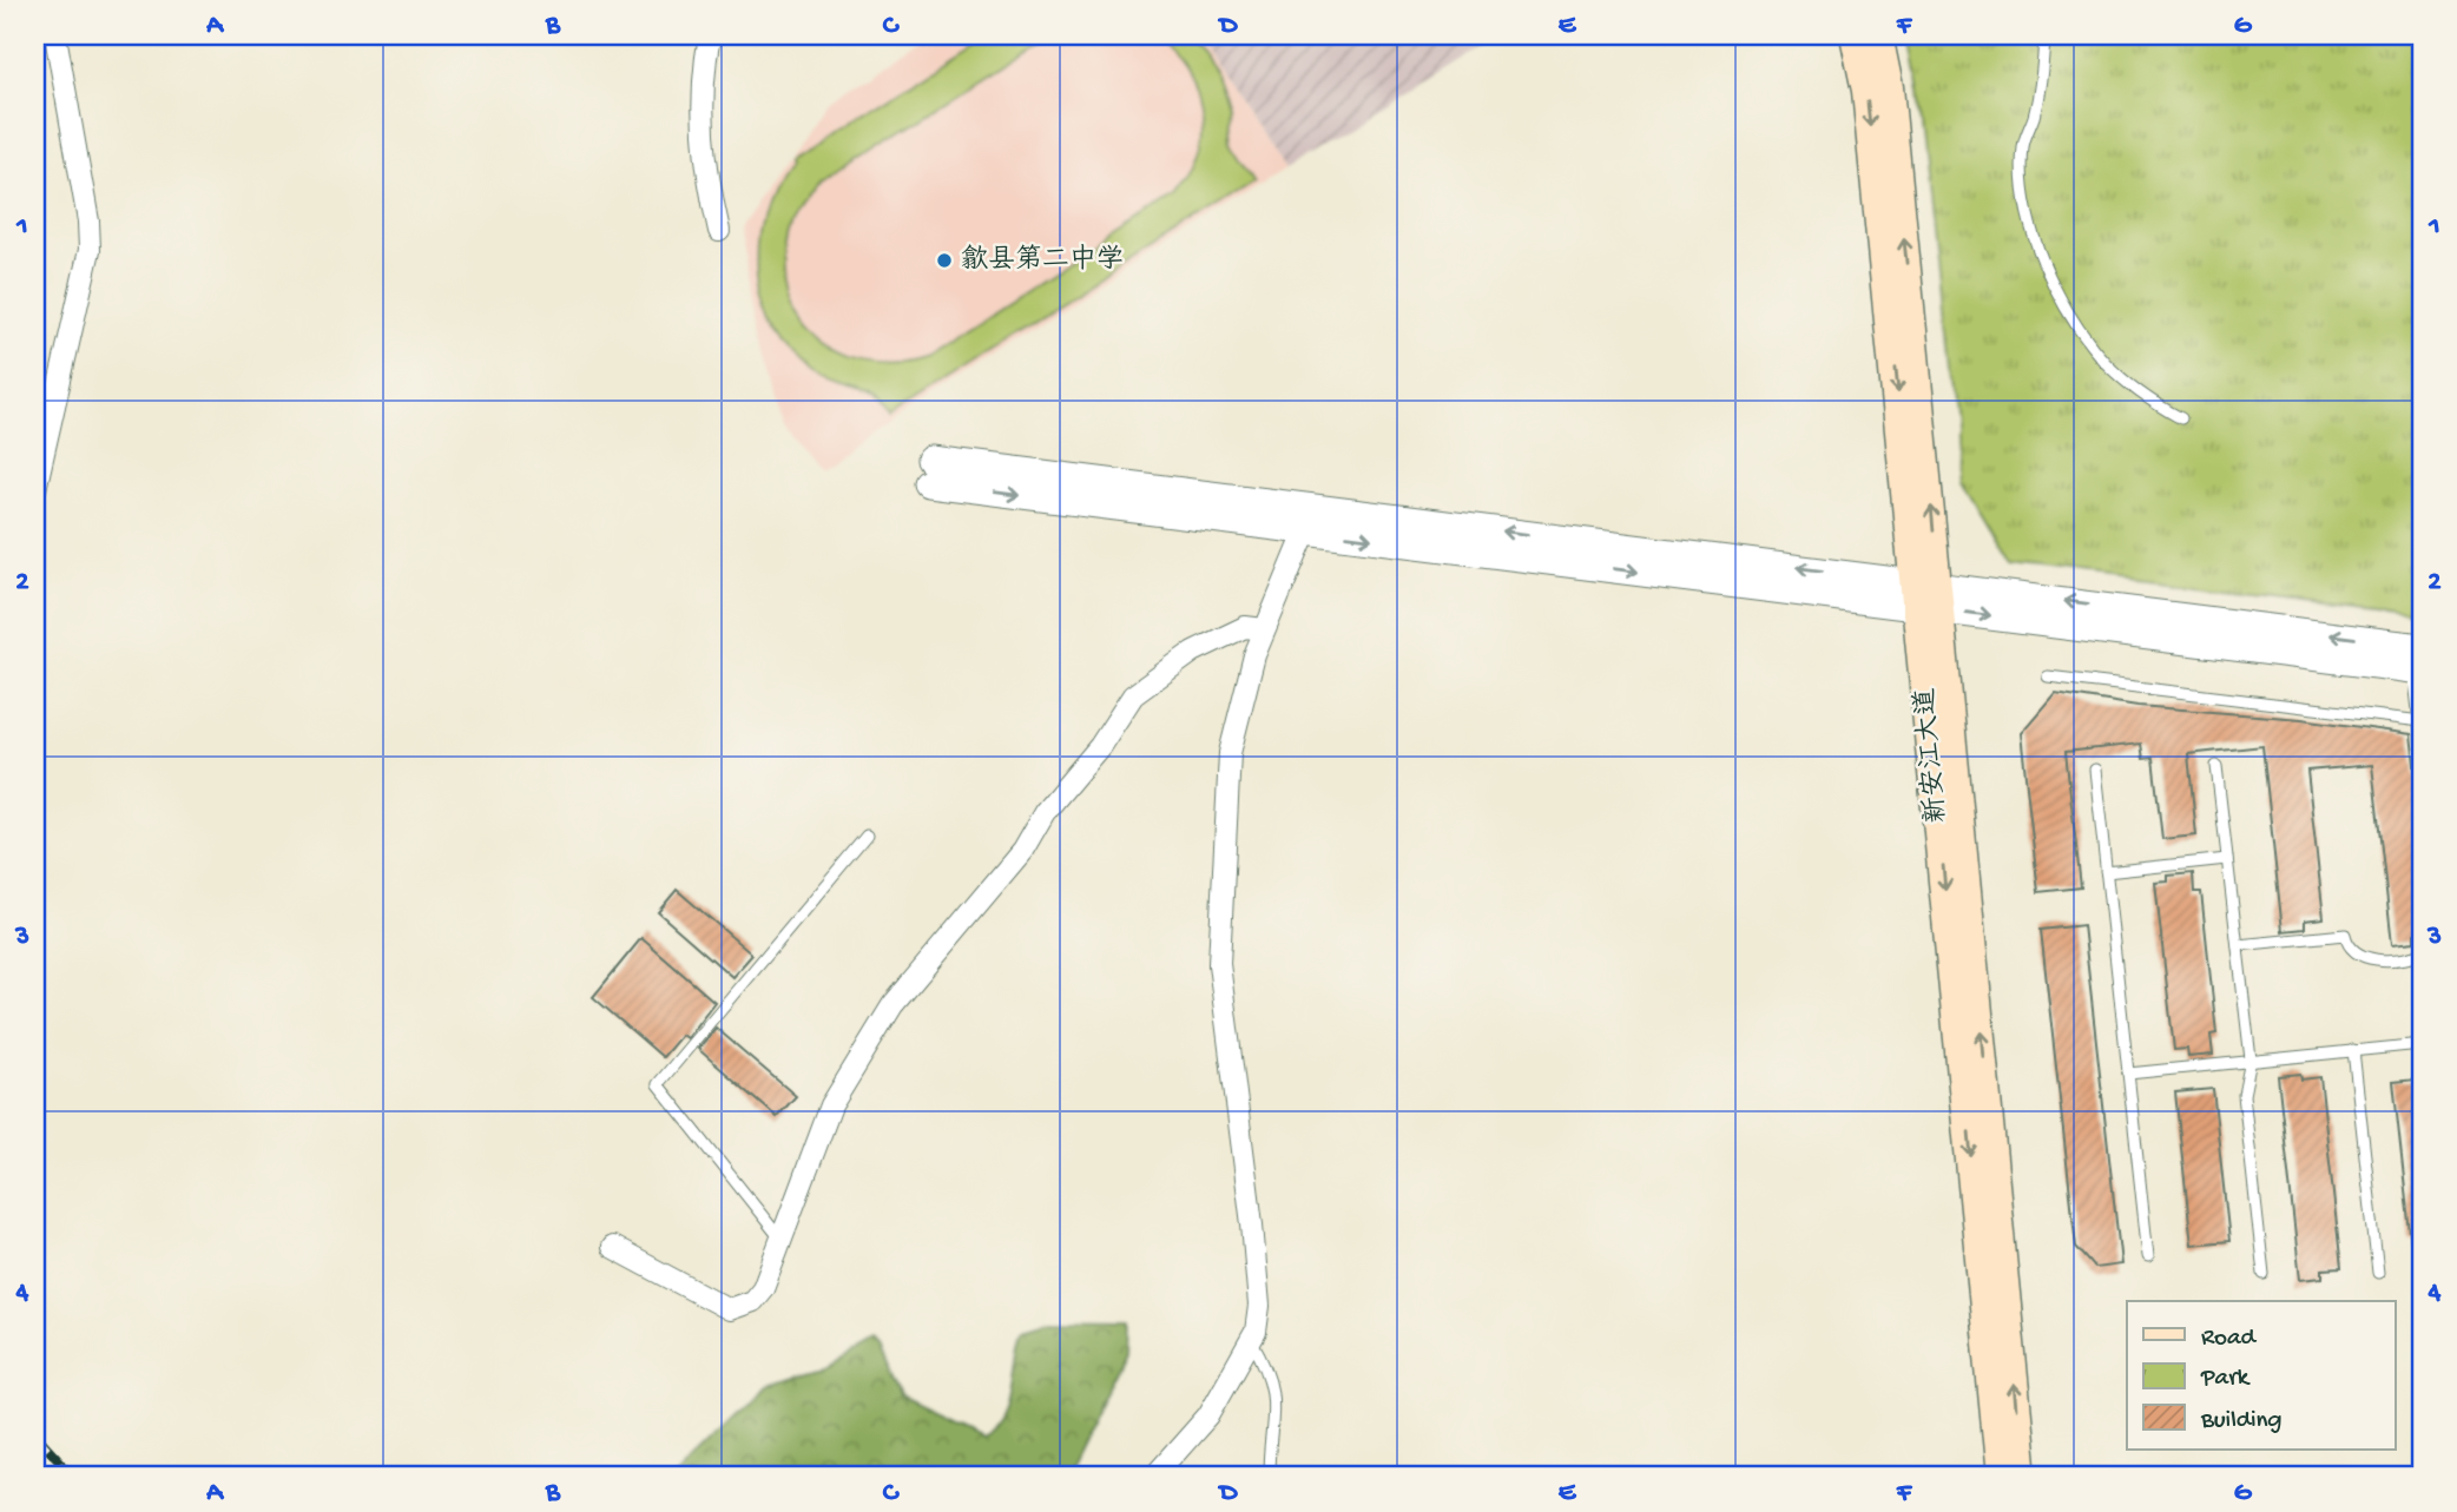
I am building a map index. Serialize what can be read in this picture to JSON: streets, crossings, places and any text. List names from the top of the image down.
{
  "streets": {
    "main road": ["新安江大道"]
  },
  "places": ["歙县第二中学"],
  "legend": ["Road", "Park", "Building"],
  "grid": {
    "columns": [
      "A",
      "B",
      "C",
      "D",
      "E",
      "F",
      "G"
    ],
    "rows": [
      "1",
      "2",
      "3",
      "4"
    ]
  }
}
